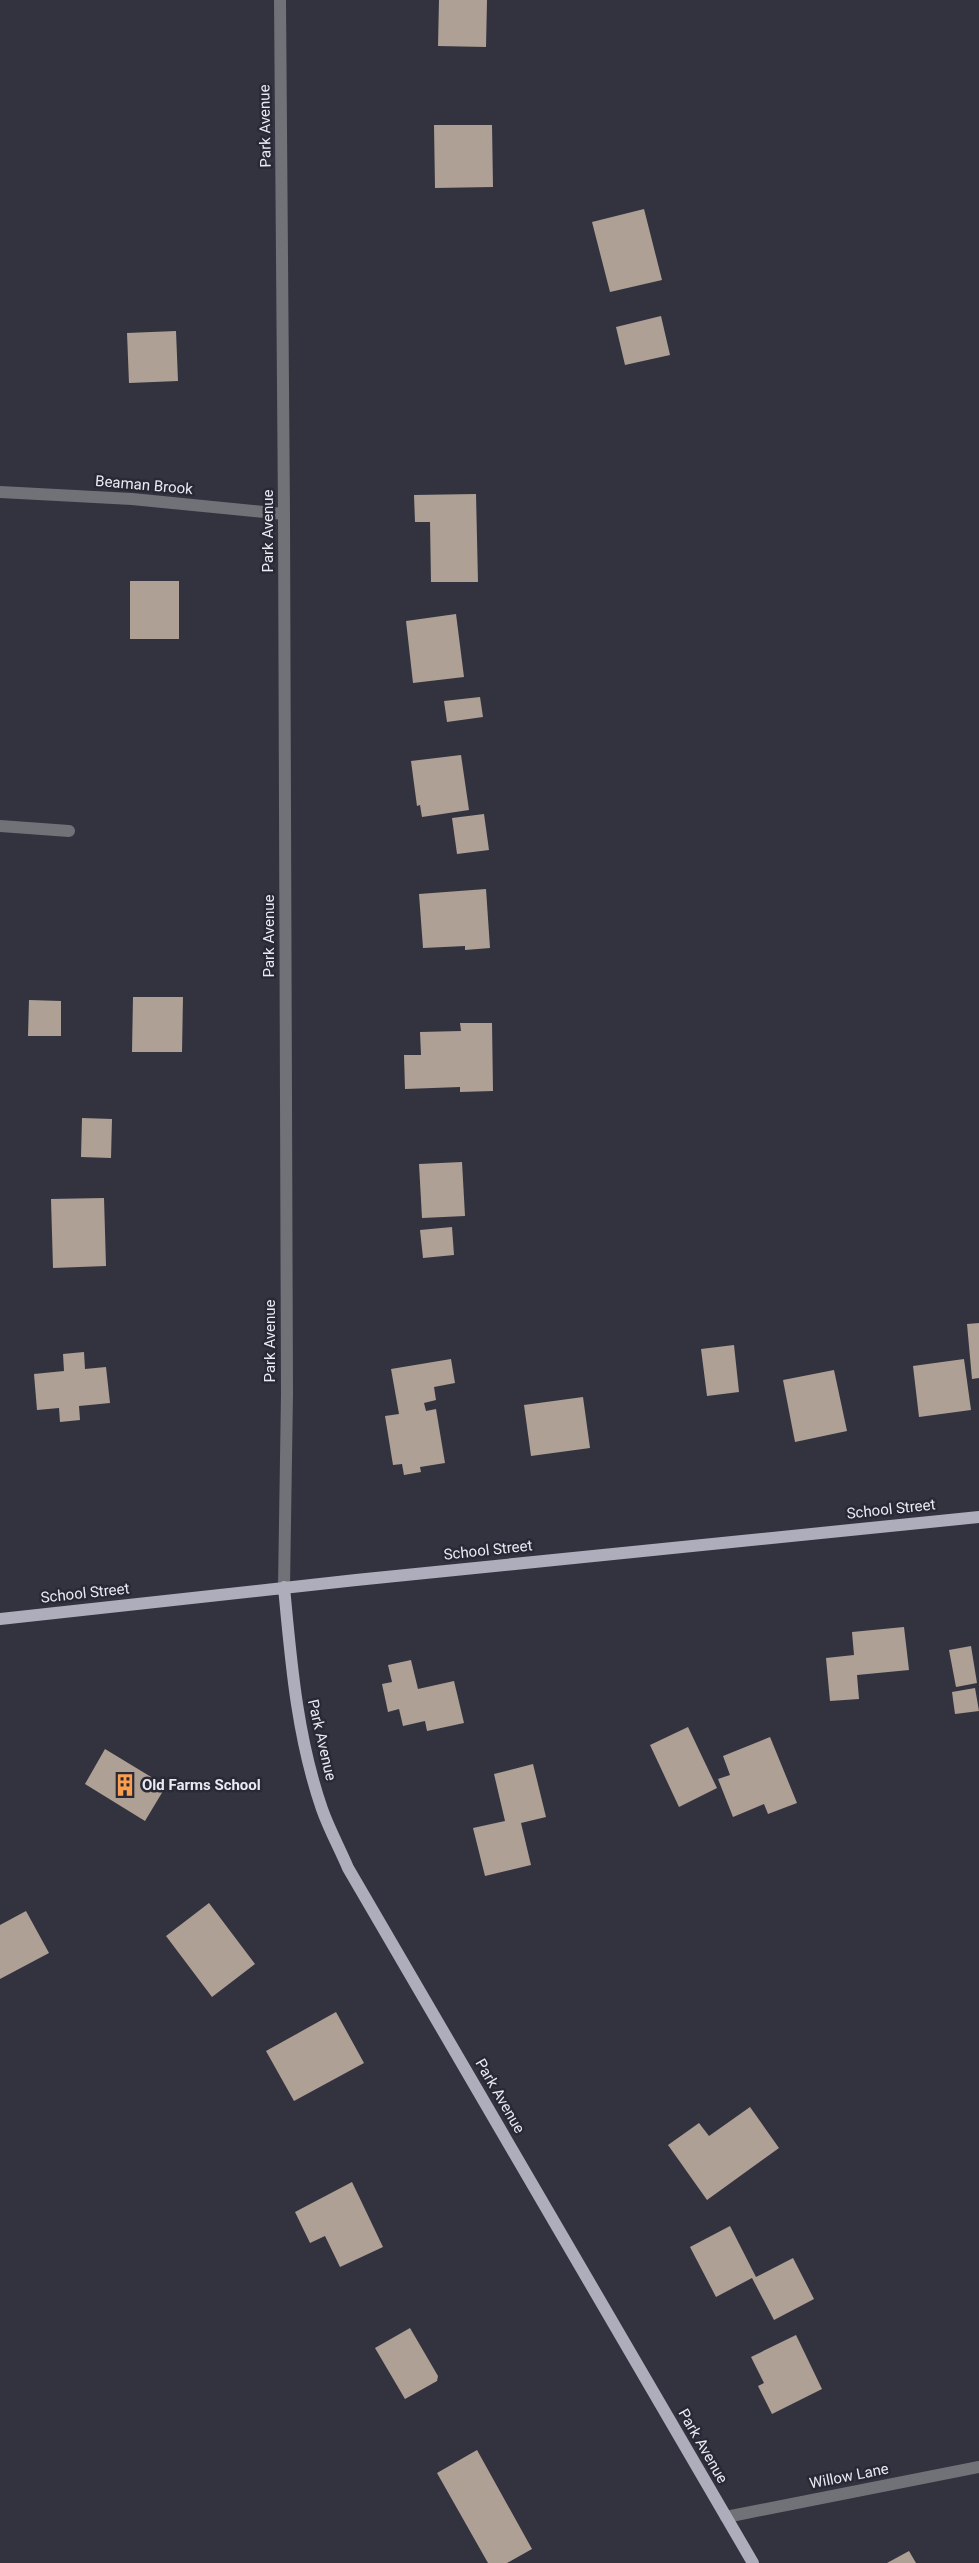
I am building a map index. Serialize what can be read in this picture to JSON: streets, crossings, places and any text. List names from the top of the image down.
{
  "streets": {
    "main road": ["Park Avenue", "School Street"],
    "street": ["Beaman Brook", "Willow Lane"]
  },
  "crossings": [
    ["Park Avenue", "Beaman Brook"],
    ["Park Avenue", "School Street"],
    ["Park Avenue", "Willow Lane"]
  ],
  "places": {
    "building": ["Old Farms School"]
  }
}
